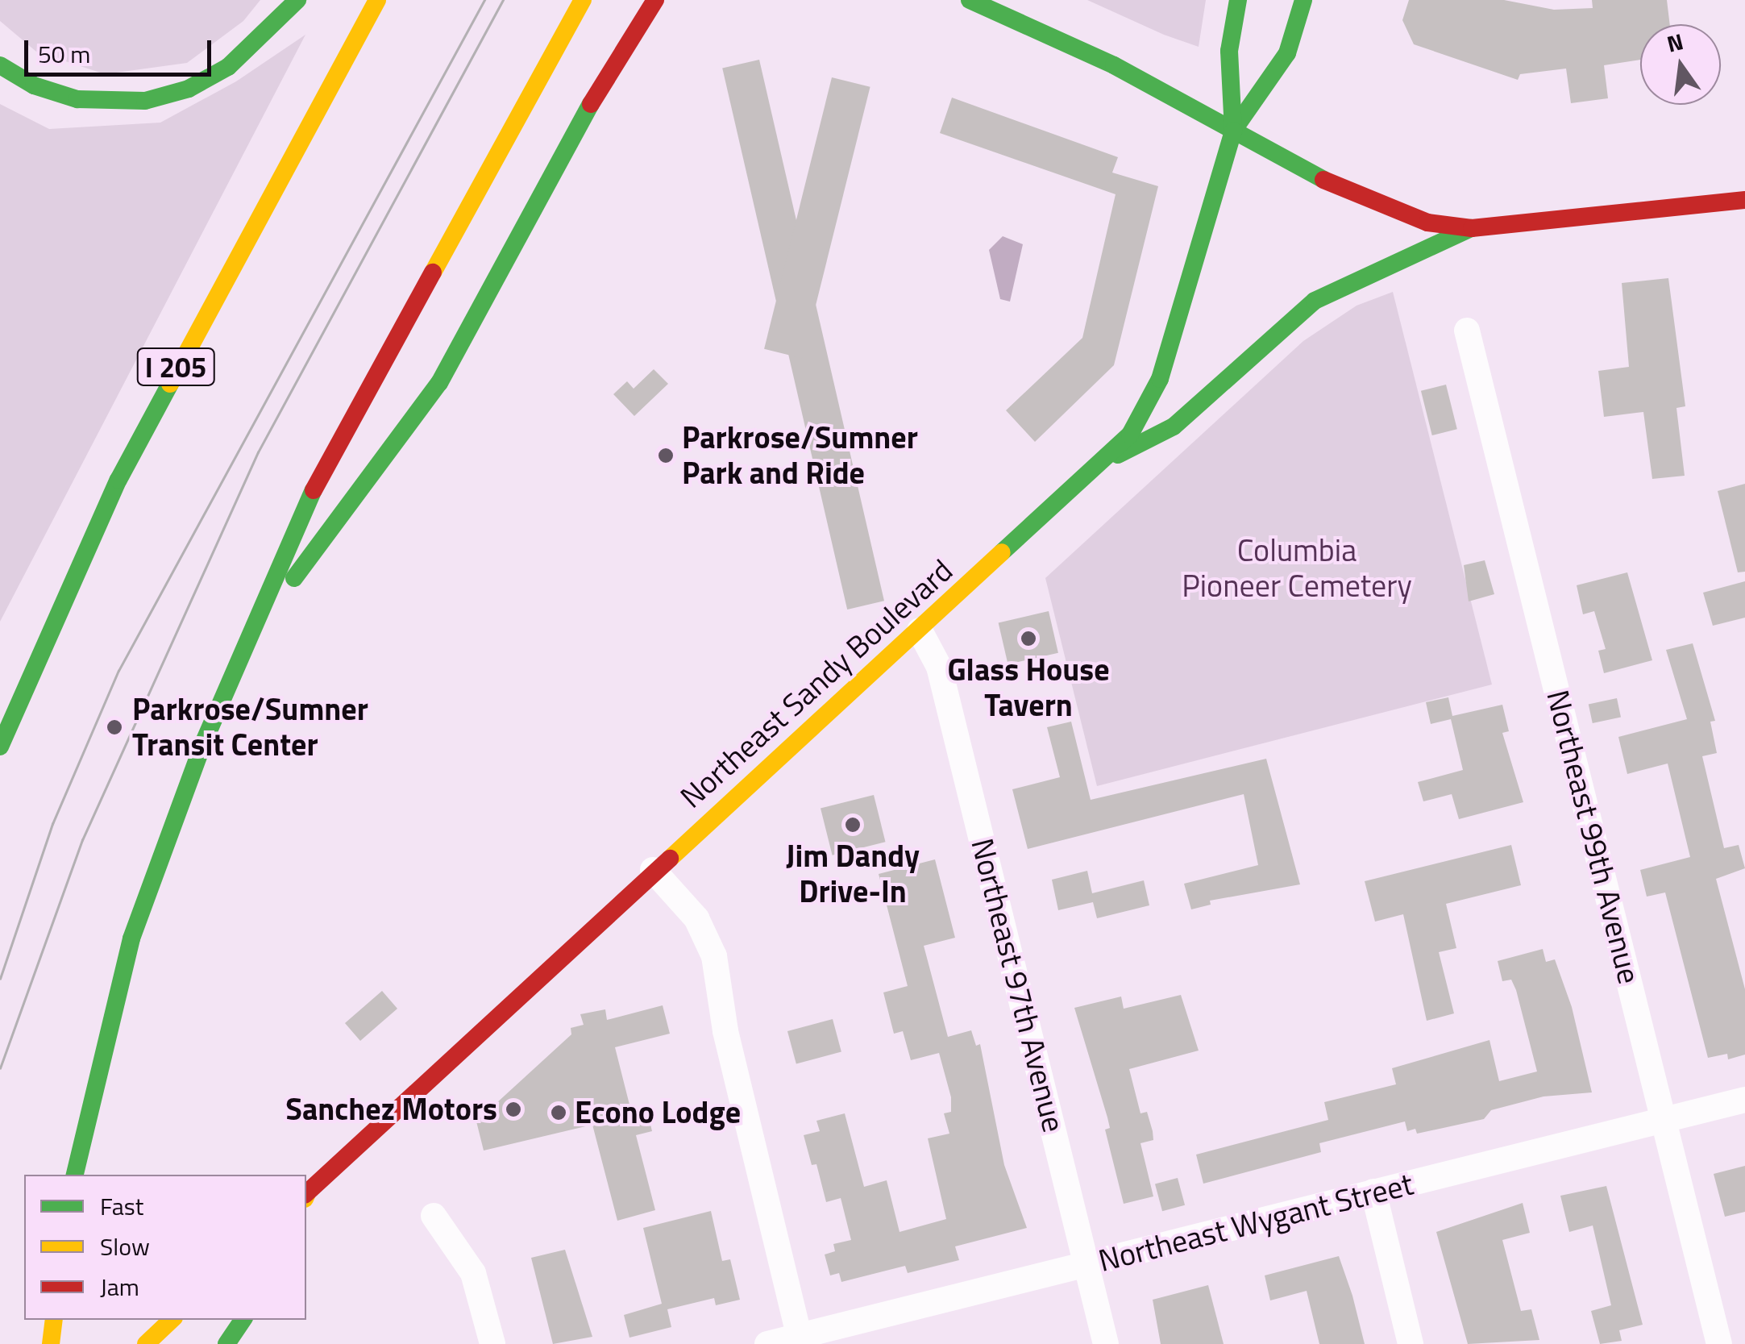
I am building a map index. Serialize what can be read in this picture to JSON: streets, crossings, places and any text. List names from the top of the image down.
{
  "streets": {
    "main road": ["I 205", "Northeast Sandy Boulevard"],
    "street": ["Northeast 99th Avenue", "Northeast 97th Avenue", "Northeast Wygant Street"]
  },
  "crossings": [
    ["Northeast Sandy Boulevard", "Northeast 97th Avenue"],
    ["Northeast 99th Avenue", "Northeast Wygant Street"],
    ["Northeast 97th Avenue", "Northeast Wygant Street"]
  ],
  "parks": ["Columbia Pioneer Cemetery"],
  "places": [
    "Parkrose/Sumner Park and Ride",
    "Glass House Tavern",
    "Parkrose/Sumner Transit Center",
    "Jim Dandy Drive-In",
    "Sanchez Motors",
    "Econo Lodge"
  ],
  "legend": ["Fast", "Slow", "Jam"],
  "scale_bar": "50 m",
  "north": "top"
}
